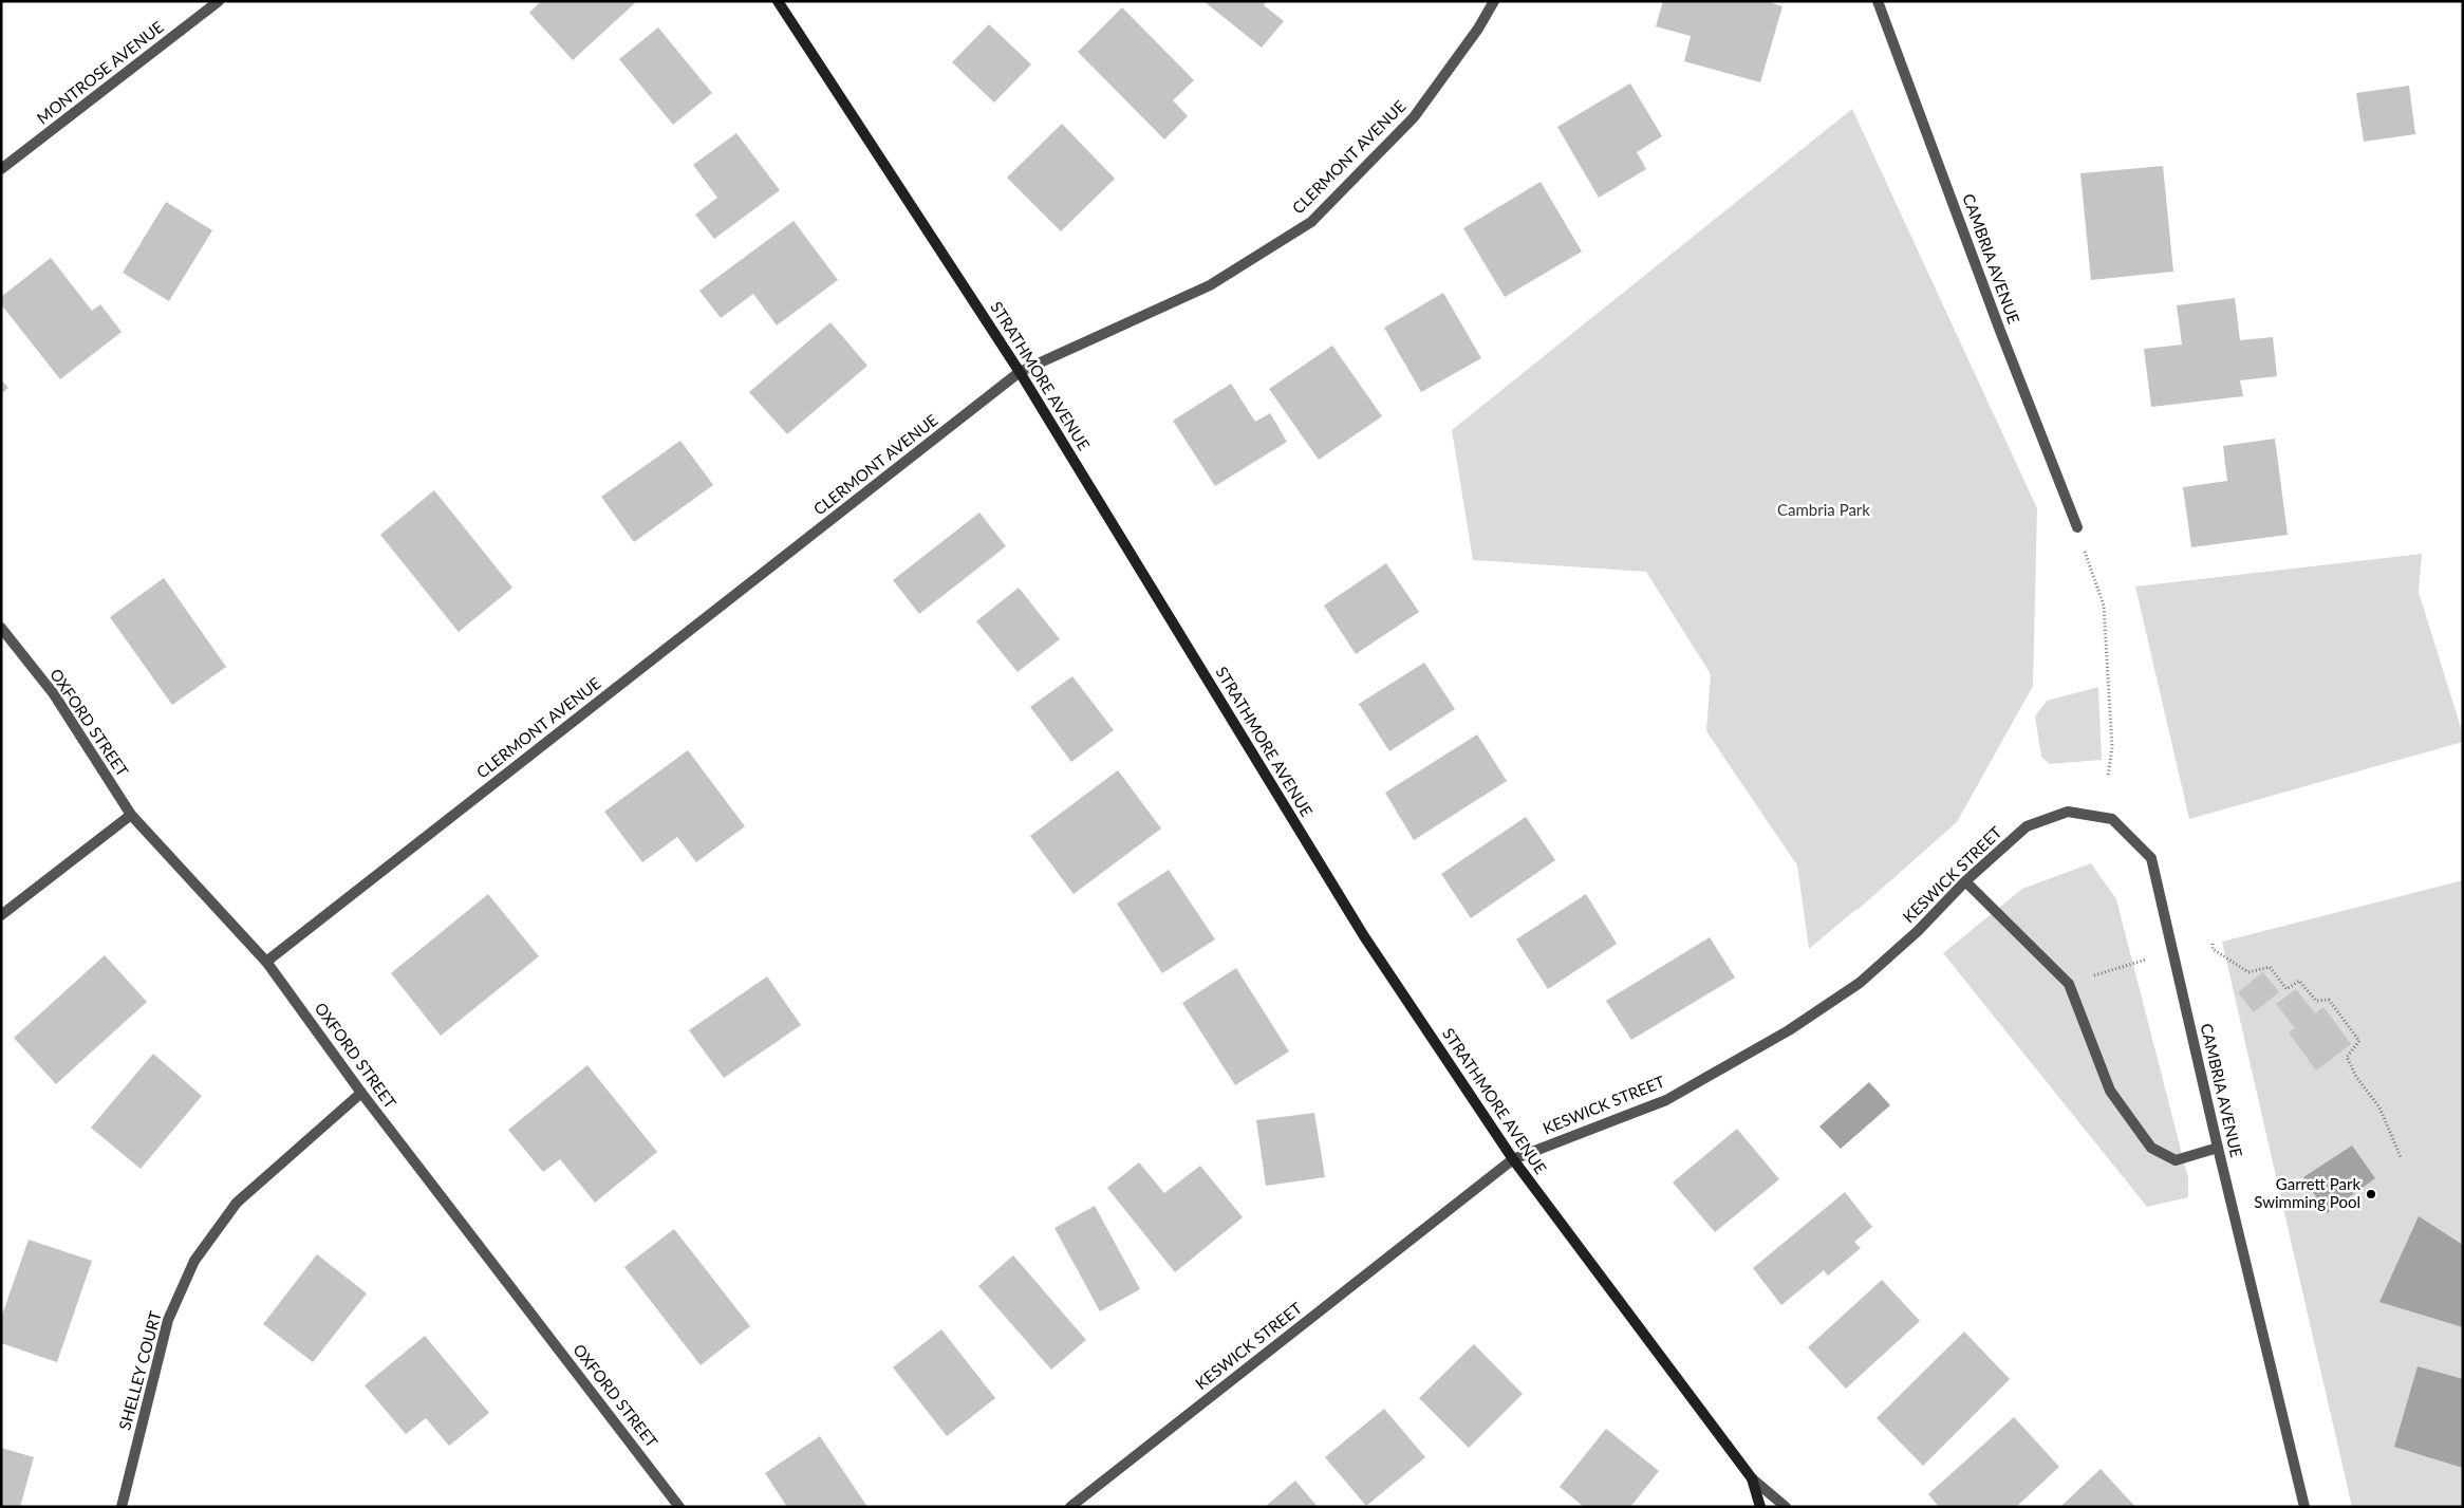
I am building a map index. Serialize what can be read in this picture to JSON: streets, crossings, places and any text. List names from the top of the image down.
{
  "streets": {
    "main road": ["STRATHMORE AVENUE"],
    "street": [
      "MONTROSE AVENUE",
      "CLERMONT AVENUE",
      "CAMBRIA AVENUE",
      "OXFORD STREET",
      "KESWICK STREET",
      "SHELLEY COURT"
    ]
  },
  "crossings": [
    ["CLERMONT AVENUE", "STRATHMORE AVENUE"],
    ["CLERMONT AVENUE", "OXFORD STREET"],
    ["CAMBRIA AVENUE", "KESWICK STREET"],
    ["STRATHMORE AVENUE", "KESWICK STREET"],
    ["OXFORD STREET", "SHELLEY COURT"]
  ],
  "parks": ["Cambria Park"],
  "places": ["Garrett Park Swimming Pool"]
}
